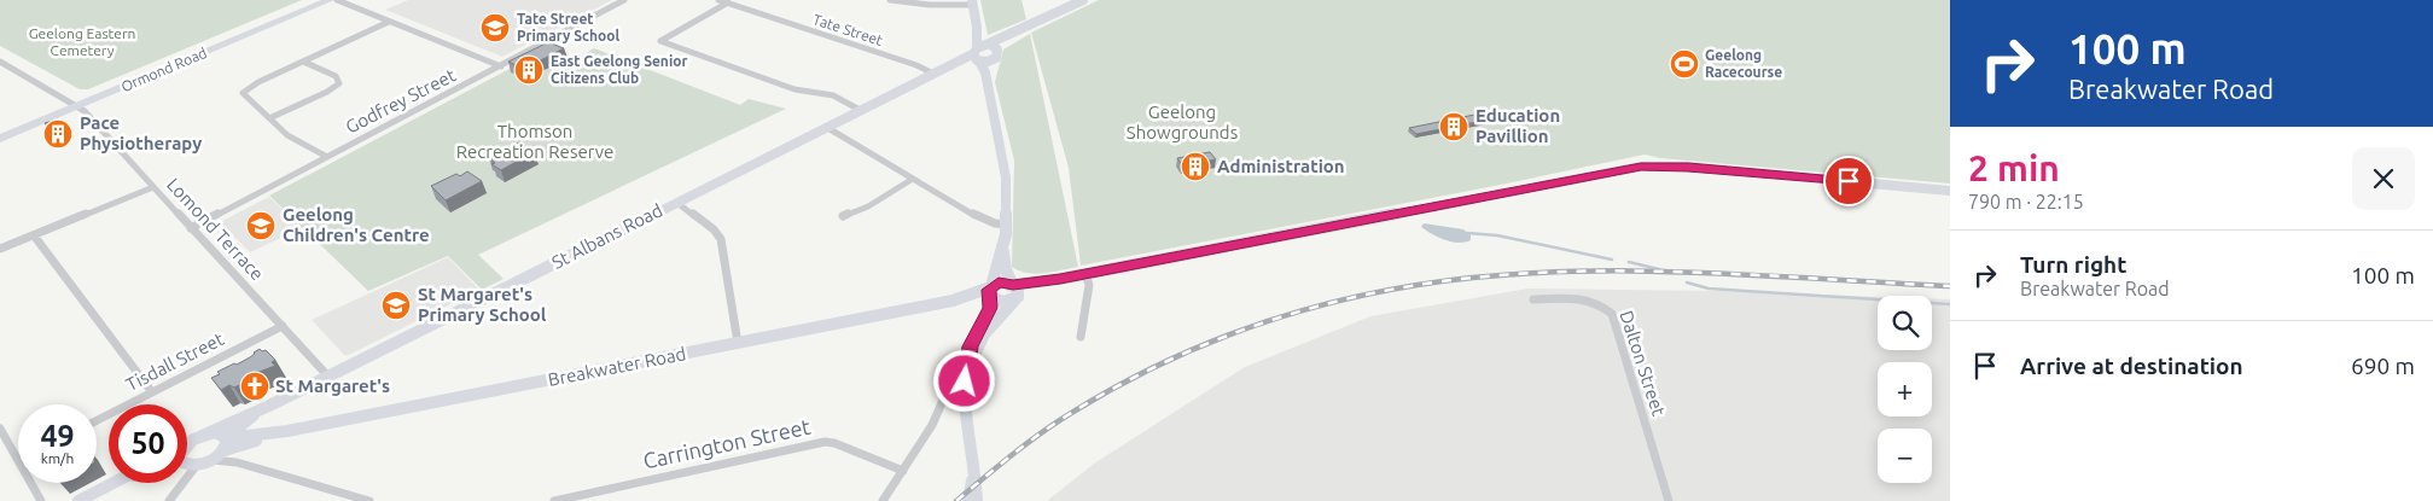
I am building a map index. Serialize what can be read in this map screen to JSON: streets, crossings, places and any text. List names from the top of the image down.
{
  "streets": {
    "highway": ["Ormond Road"],
    "street": [
      "Tate Street",
      "Godfrey Street",
      "Lomond Terrace",
      "St Albans Road",
      "Tisdall Street",
      "Dalton Street",
      "Breakwater Road",
      "Carrington Street"
    ]
  },
  "crossings": [
    ["Tate Street", "St Albans Road"],
    ["Ormond Road", "Lomond Terrace"],
    ["Godfrey Street", "Lomond Terrace"],
    ["Lomond Terrace", "St Albans Road"],
    ["Lomond Terrace", "Tisdall Street"],
    ["St Albans Road", "Breakwater Road"]
  ],
  "parks": ["Geelong Eastern Cemetery", "Geelong Showgrounds", "Thomson Recreation Reserve"],
  "places": {
    "school or university": ["Tate Street Primary School", "Geelong Children's Centre", "St Margaret's Primary School"],
    "sports": ["Geelong Racecourse"],
    "building": [
      "East Geelong Senior Citizens Club",
      "Education Pavillion",
      "Pace Physiotherapy",
      "Administration"
    ],
    "church": ["St Margaret's"]
  },
  "page": {
    "turn": ["100 m", "Breakwater Road"],
    "heading": ["2 min", "790 m · 22:15"],
    "list": [
      {
        "name": "Turn right",
        "note": "Breakwater Road",
        "value": "100 m"
      },
      {
        "name": "Arrive at destination",
        "value": "690 m"
      }
    ],
    "map_buttons": ["+", "−"],
    "speed": "49 km/h",
    "limit": "50"
  }
}
